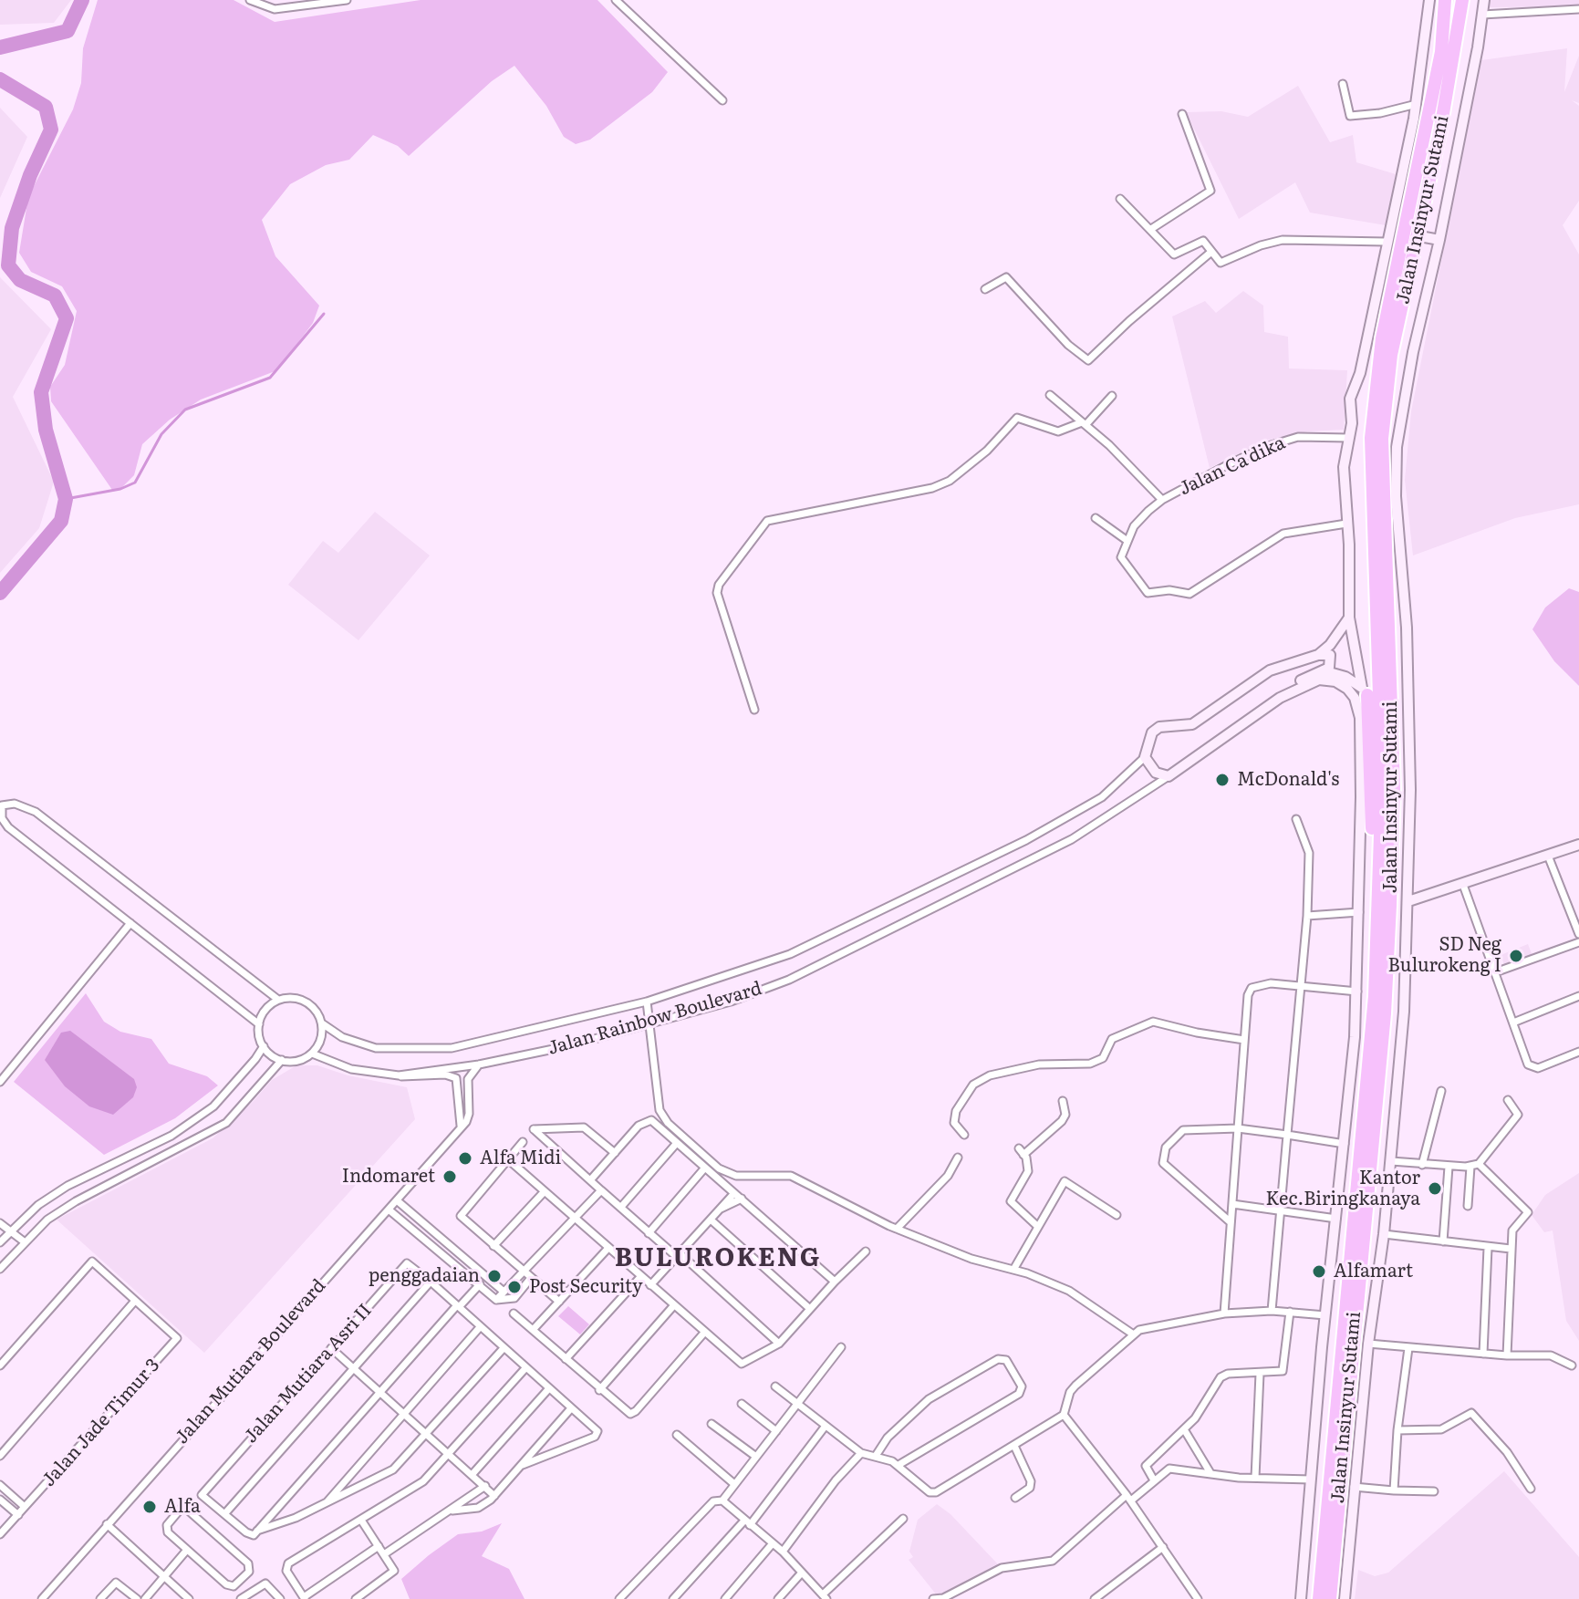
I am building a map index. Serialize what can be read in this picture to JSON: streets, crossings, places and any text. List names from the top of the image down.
{
  "streets": {
    "highway": ["Jalan Insinyur Sutami"],
    "street": [
      "Jalan Ca'dika",
      "Jalan Rainbow Boulevard",
      "Jalan Mutiara Boulevard",
      "Jalan Mutiara Asri II",
      "Jalan Jade Timur 3"
    ]
  },
  "crossings": [
    ["Jalan Rainbow Boulevard", "Jalan Mutiara Boulevard"]
  ],
  "districts": ["BULUROKENG"],
  "places": [
    "McDonald's",
    "SD Neg Bulurokeng I",
    "Alfa Midi",
    "Indomaret",
    "Kantor Kec.Biringkanaya",
    "Alfamart",
    "penggadaian",
    "Post Security",
    "Alfa"
  ]
}
